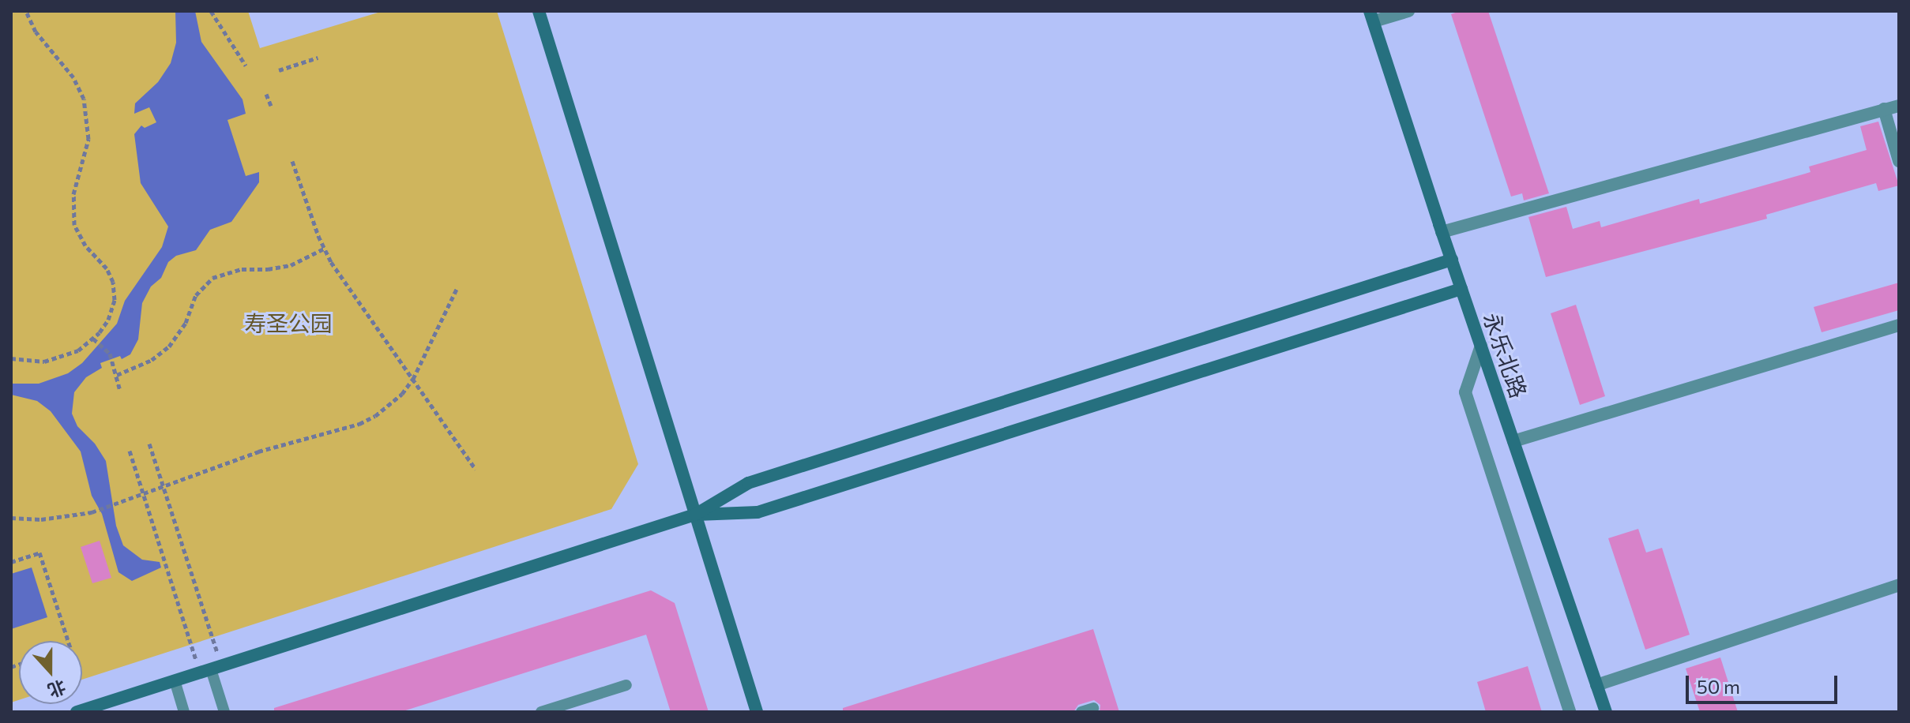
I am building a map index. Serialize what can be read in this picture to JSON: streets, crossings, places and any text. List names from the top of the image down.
{
  "streets": {
    "street": ["永乐北路"]
  },
  "parks": ["寿圣公园"],
  "scale_bar": "50 m",
  "north": "bottom"
}
